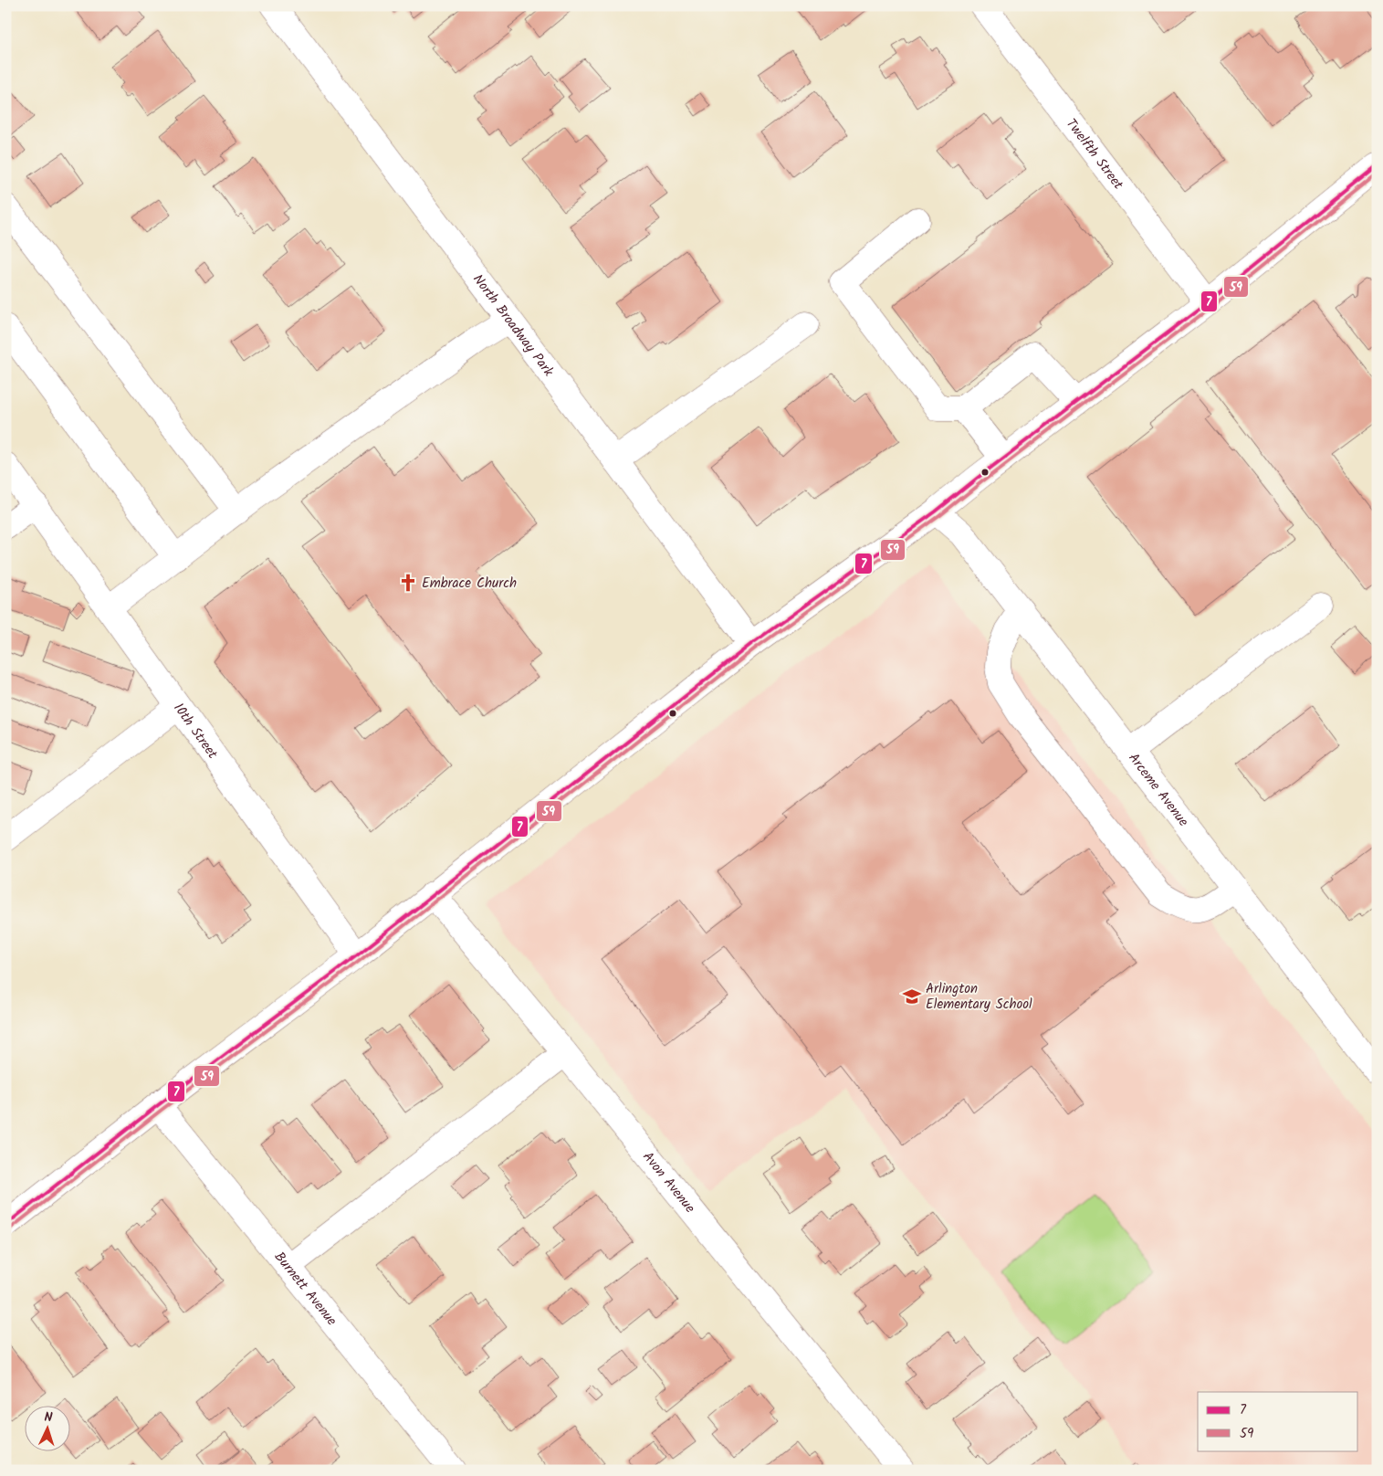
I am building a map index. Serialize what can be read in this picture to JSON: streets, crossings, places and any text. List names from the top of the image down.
{
  "streets": {
    "street": [
      "Twelfth Street",
      "North Broadway Park",
      "10th Street",
      "Arceme Avenue",
      "Avon Avenue",
      "Burnett Avenue"
    ]
  },
  "places": {
    "church": ["Embrace Church"],
    "school or university": ["Arlington Elementary School"]
  },
  "lines": ["transit line 7", "transit line 59"],
  "legend": ["7", "59"],
  "north": "top"
}
